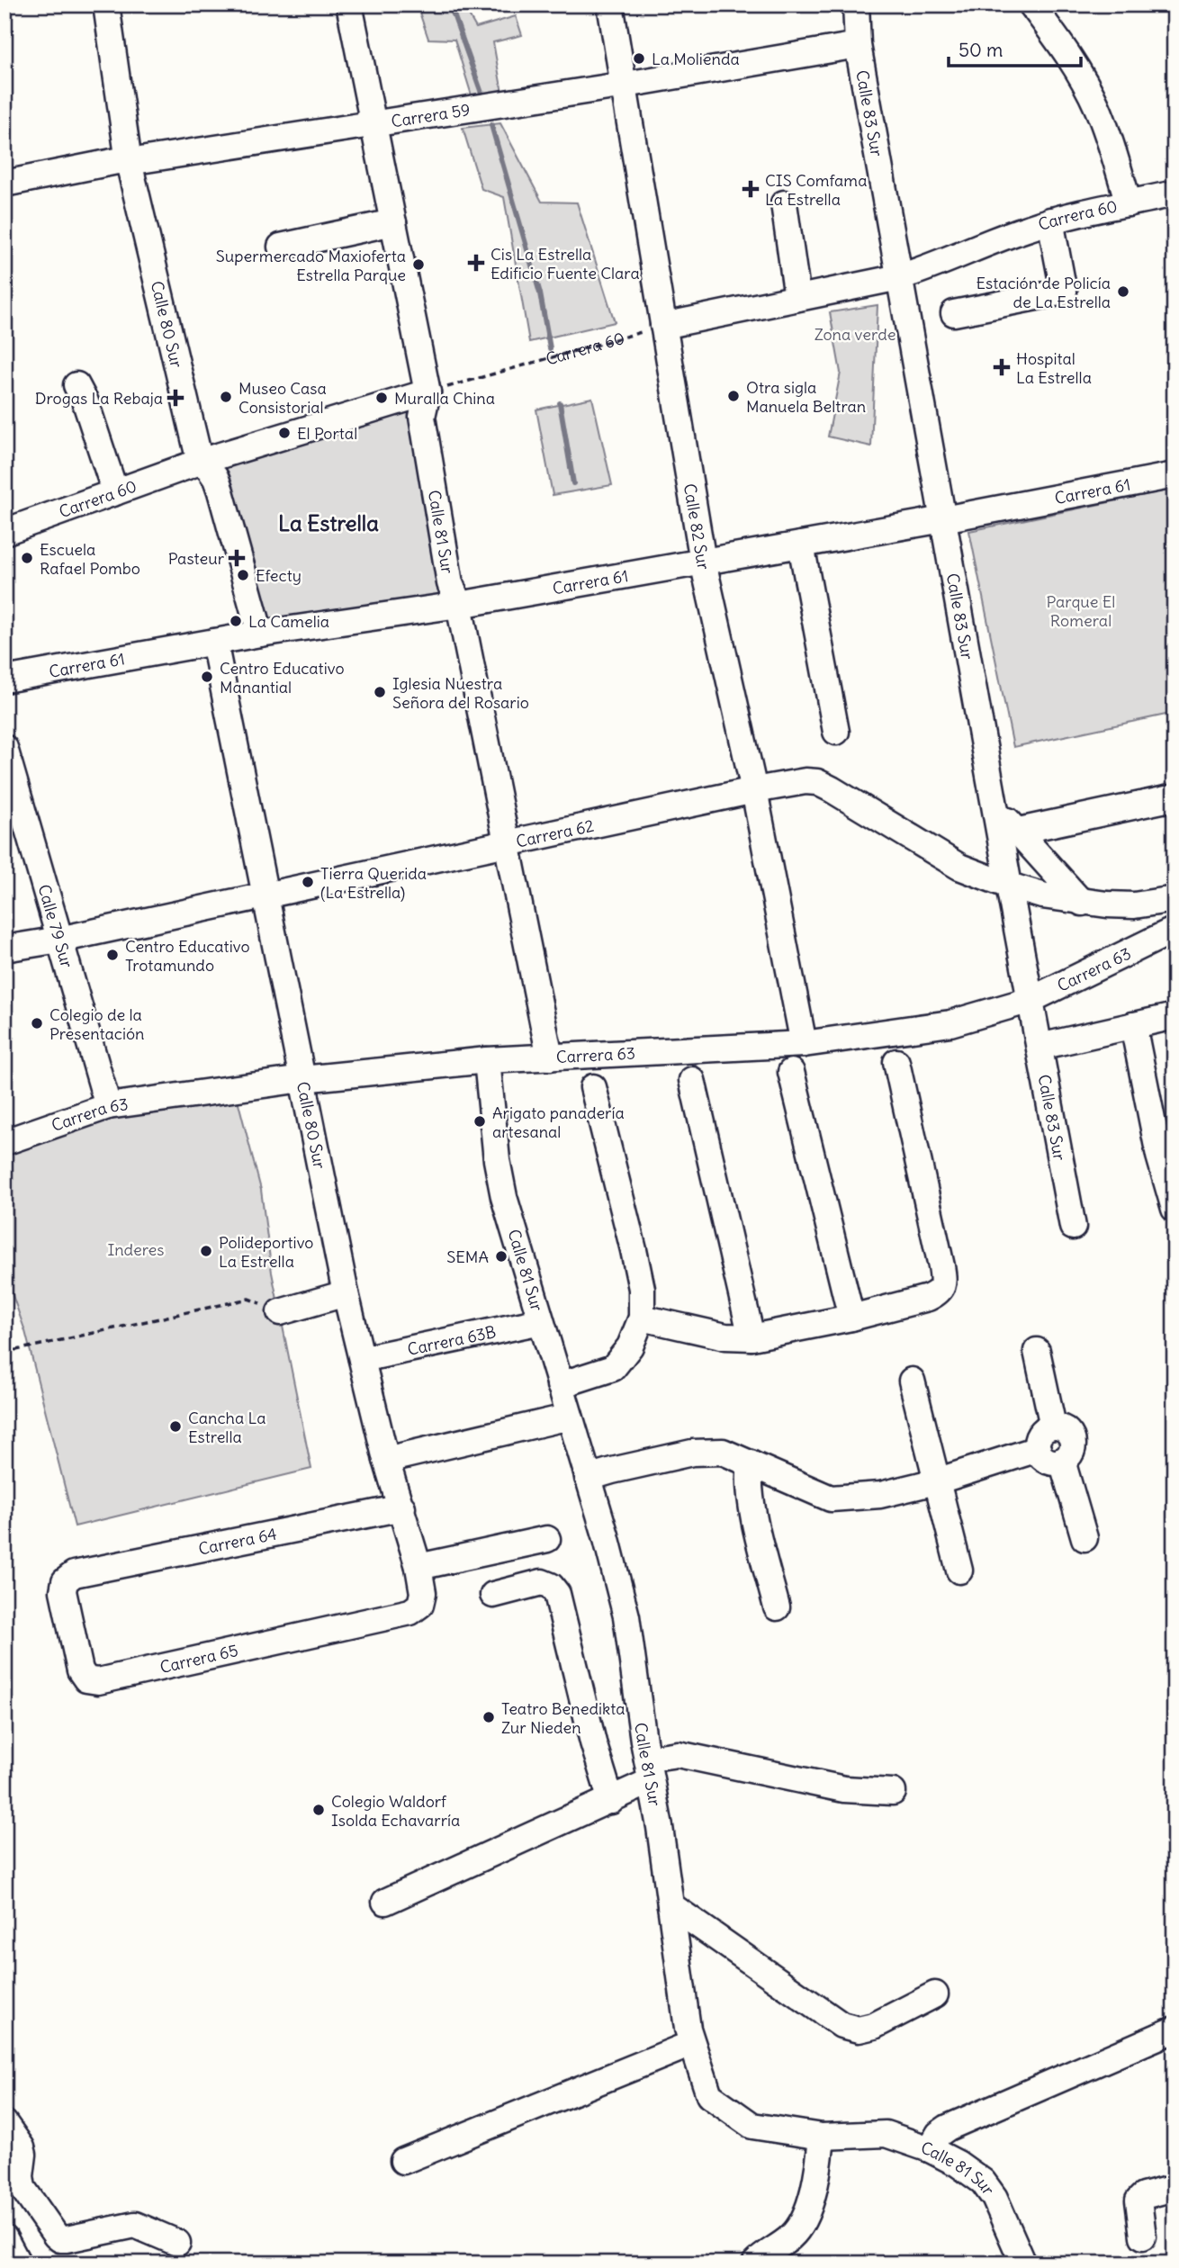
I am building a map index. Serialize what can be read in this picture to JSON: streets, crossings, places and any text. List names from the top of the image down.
{
  "streets": {
    "street": [
      "Carrera 59",
      "Calle 83 Sur",
      "Carrera 60",
      "Calle 80 Sur",
      "Carrera 61",
      "Calle 82 Sur",
      "Calle 81 Sur",
      "Carrera 62",
      "Calle 79 Sur",
      "Carrera 63",
      "Carrera 63B",
      "Carrera 64",
      "Carrera 65"
    ]
  },
  "crossings": [
    ["Carrera 59", "Calle 83 Sur"],
    ["Carrera 59", "Calle 80 Sur"],
    ["Carrera 59", "Calle 82 Sur"],
    ["Carrera 59", "Calle 81 Sur"],
    ["Calle 83 Sur", "Carrera 60"],
    ["Calle 83 Sur", "Carrera 61"],
    ["Calle 83 Sur", "Carrera 62"],
    ["Calle 83 Sur", "Carrera 63"],
    ["Carrera 60", "Calle 80 Sur"],
    ["Carrera 60", "Calle 82 Sur"],
    ["Carrera 60", "Calle 81 Sur"],
    ["Calle 80 Sur", "Carrera 61"],
    ["Calle 80 Sur", "Carrera 62"],
    ["Calle 80 Sur", "Carrera 63"],
    ["Calle 80 Sur", "Carrera 63B"],
    ["Calle 80 Sur", "Carrera 64"],
    ["Calle 80 Sur", "Carrera 65"],
    ["Carrera 61", "Calle 82 Sur"],
    ["Carrera 61", "Calle 81 Sur"],
    ["Calle 82 Sur", "Carrera 62"],
    ["Calle 82 Sur", "Carrera 63"],
    ["Calle 81 Sur", "Carrera 62"],
    ["Calle 81 Sur", "Carrera 63"],
    ["Calle 81 Sur", "Carrera 63B"],
    ["Carrera 62", "Calle 79 Sur"],
    ["Calle 79 Sur", "Carrera 63"],
    ["Carrera 64", "Carrera 65"]
  ],
  "districts": ["La Estrella"],
  "parks": ["Zona verde", "Parque El Romeral", "Inderes"],
  "places": {
    "other": [
      "La Molienda",
      "Supermercado Maxioferta Estrella Parque",
      "Estación de Policía de La Estrella",
      "Otra sigla Manuela Beltran",
      "Museo Casa Consistorial",
      "Muralla China",
      "El Portal",
      "Escuela Rafael Pombo",
      "Efecty",
      "La Camelia",
      "Centro Educativo Manantial",
      "Iglesia Nuestra Señora del Rosario",
      "Tierra Querida (La Estrella)",
      "Centro Educativo Trotamundo",
      "Colegio de la Presentación",
      "Arigato panadería artesanal",
      "Polideportivo La Estrella",
      "SEMA",
      "Cancha La Estrella",
      "Teatro Benedikta Zur Nieden",
      "Colegio Waldorf Isolda Echavarría"
    ],
    "health": [
      "CIS Comfama La Estrella",
      "Cis La Estrella Edificio Fuente Clara",
      "Hospital La Estrella",
      "Drogas La Rebaja",
      "Pasteur"
    ]
  },
  "scale_bar": "50 m"
}
